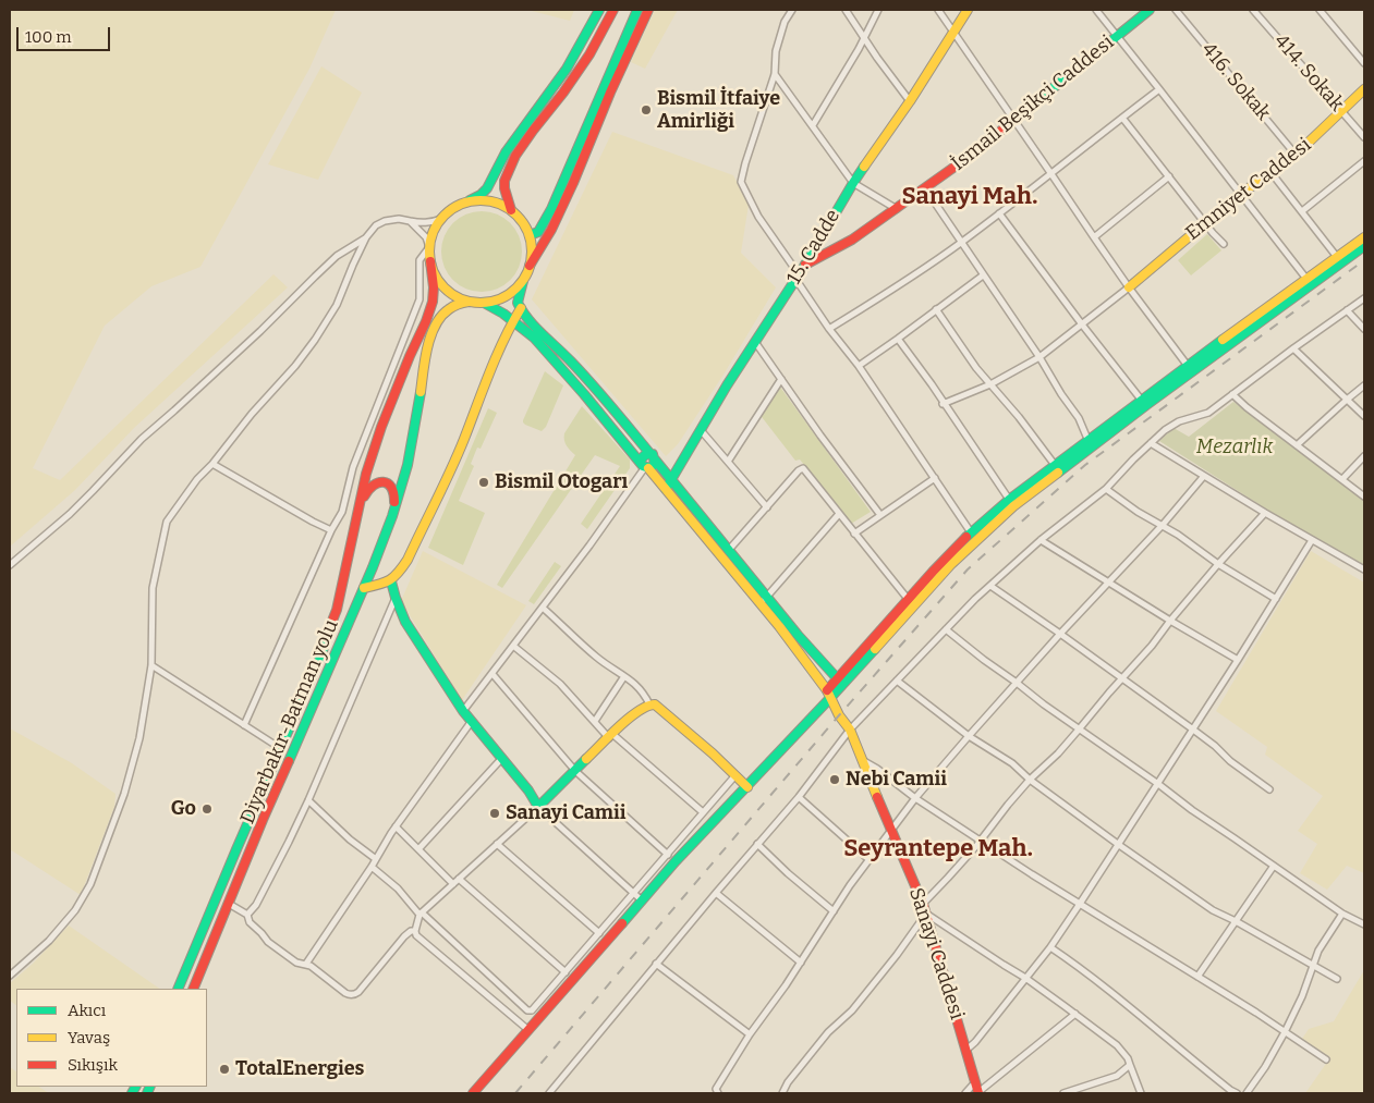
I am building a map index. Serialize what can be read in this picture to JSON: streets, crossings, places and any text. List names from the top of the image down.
{
  "streets": {
    "main road": [
      "İsmail Beşikçi Caddesi",
      "Emniyet Caddesi",
      "15. Cadde",
      "Diyarbakır-Batman yolu",
      "Sanayi Caddesi"
    ],
    "street": ["414. Sokak", "416. Sokak"]
  },
  "crossings": [
    ["414. Sokak", "Emniyet Caddesi"],
    ["416. Sokak", "Emniyet Caddesi"],
    ["İsmail Beşikçi Caddesi", "15. Cadde"]
  ],
  "districts": ["Sanayi Mah.", "Seyrantepe Mah."],
  "parks": ["Mezarlık"],
  "places": [
    "Bismil İtfaiye Amirliği",
    "Bismil Otogarı",
    "Nebi Camii",
    "Go",
    "Sanayi Camii",
    "TotalEnergies"
  ],
  "legend": ["Akıcı", "Yavaş", "Sıkışık"],
  "scale_bar": "100 m"
}
